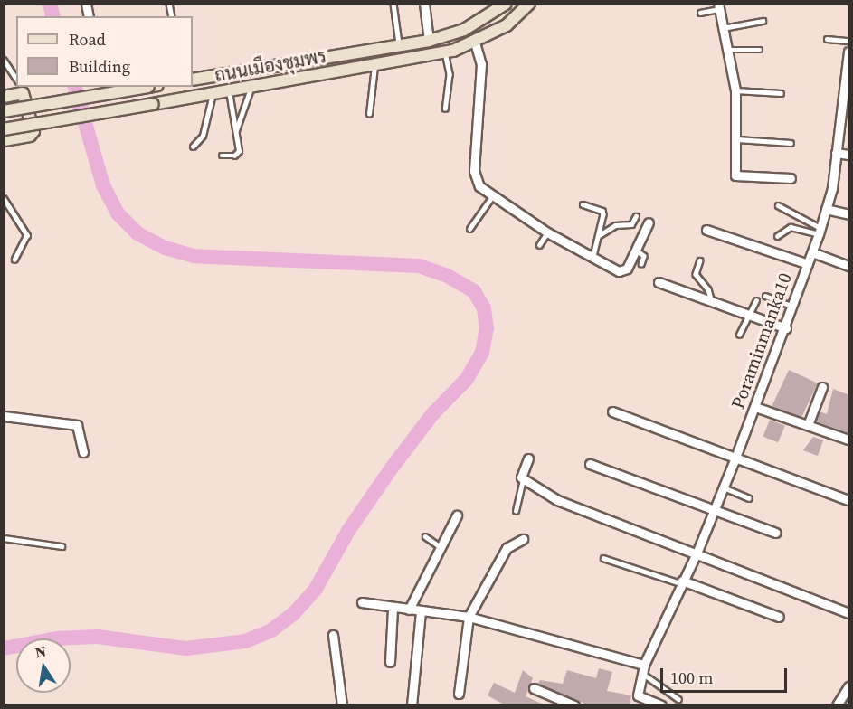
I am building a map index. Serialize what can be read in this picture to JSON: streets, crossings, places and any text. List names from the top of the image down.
{
  "streets": {
    "main road": ["ถนนเมืองชุมพร"],
    "street": ["Poraminmanka10"]
  },
  "legend": ["Road", "Building"],
  "scale_bar": "100 m",
  "north": "top"
}
